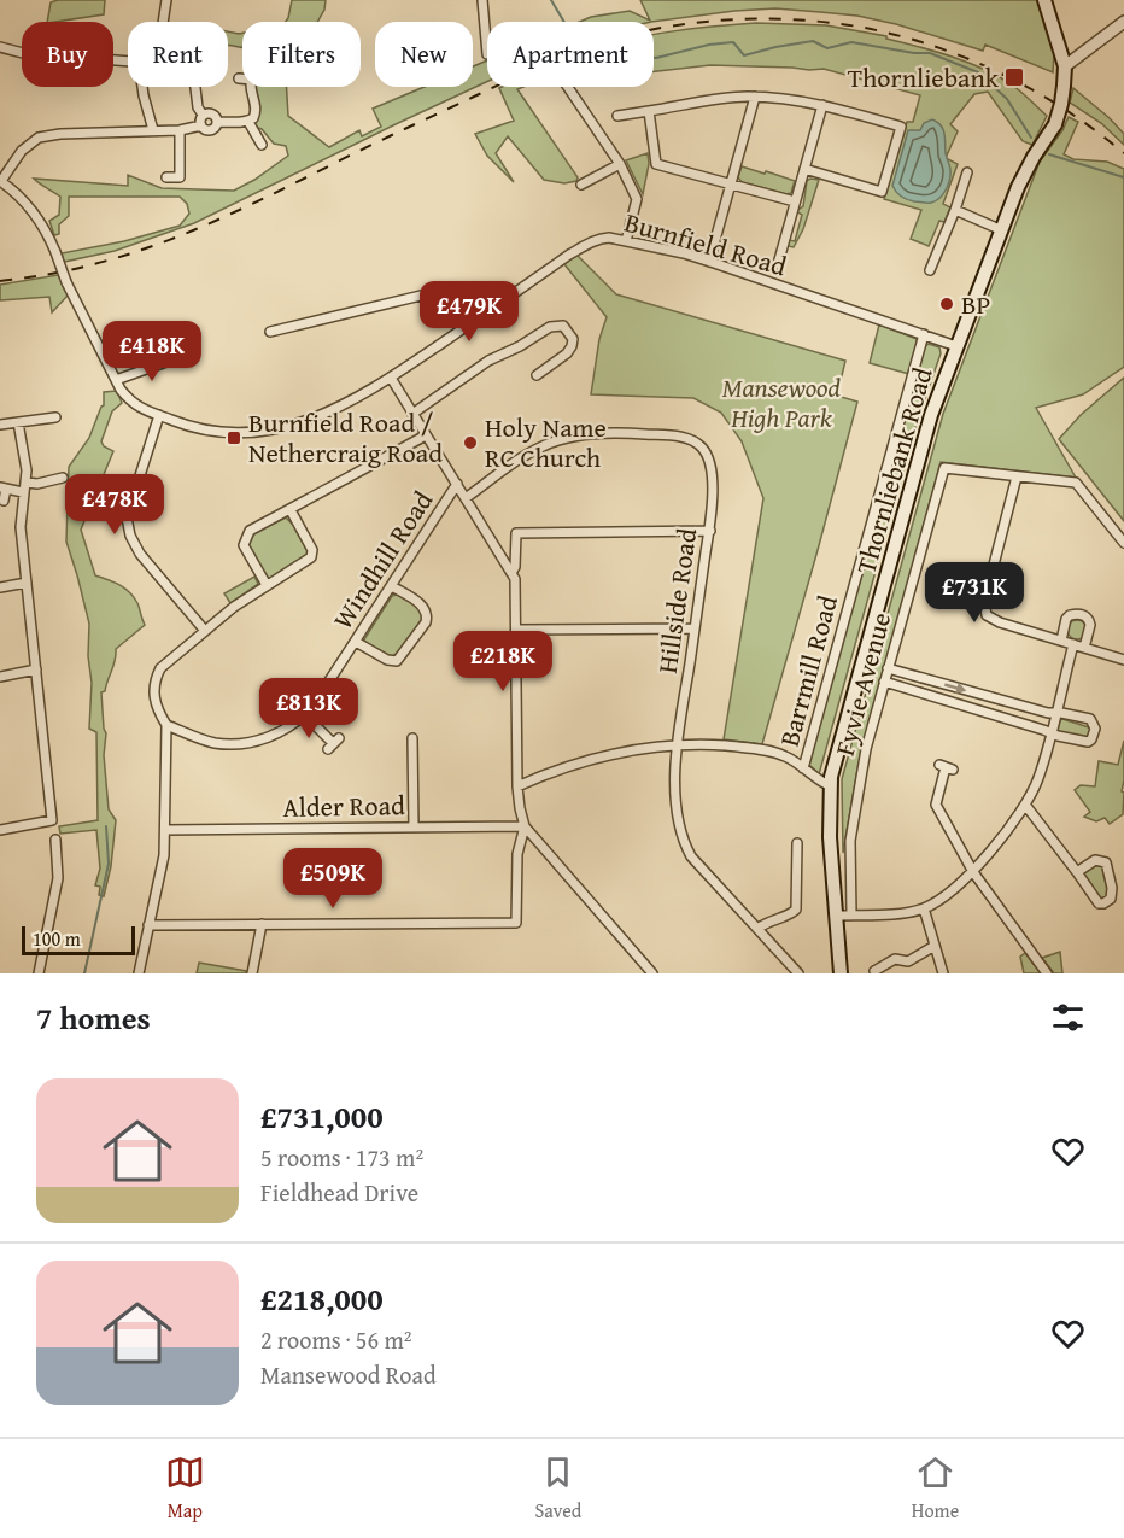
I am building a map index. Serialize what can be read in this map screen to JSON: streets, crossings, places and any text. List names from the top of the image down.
{
  "streets": {
    "main road": ["Thornliebank Road"],
    "street": [
      "Burnfield Road",
      "Windhill Road",
      "Hillside Road",
      "Barrmill Road",
      "Fyvie Avenue",
      "Alder Road"
    ]
  },
  "crossings": [
    ["Burnfield Road", "Thornliebank Road"],
    ["Burnfield Road", "Barrmill Road"]
  ],
  "parks": ["Mansewood High Park"],
  "places": {
    "transit": ["Thornliebank", "Burnfield Road / Nethercraig Road"],
    "other": ["BP", "Holy Name RC Church"]
  },
  "scale_bar": "100 m",
  "page": {
    "chip": [
      "Buy",
      "Rent",
      "Filters",
      "New",
      "Apartment"
    ],
    "price": [
      "£479K",
      "£418K",
      "£478K",
      "£731K",
      "£218K",
      "£813K",
      "£509K"
    ],
    "scale": "100 m",
    "heading": "7 homes",
    "list": [
      {
        "name": "£731,000",
        "note": "5 rooms · 173 m² · Fieldhead Drive"
      },
      {
        "name": "£218,000",
        "note": "2 rooms · 56 m² · Mansewood Road"
      }
    ],
    "tabs": ["Map", "Saved", "Home"]
  }
}
